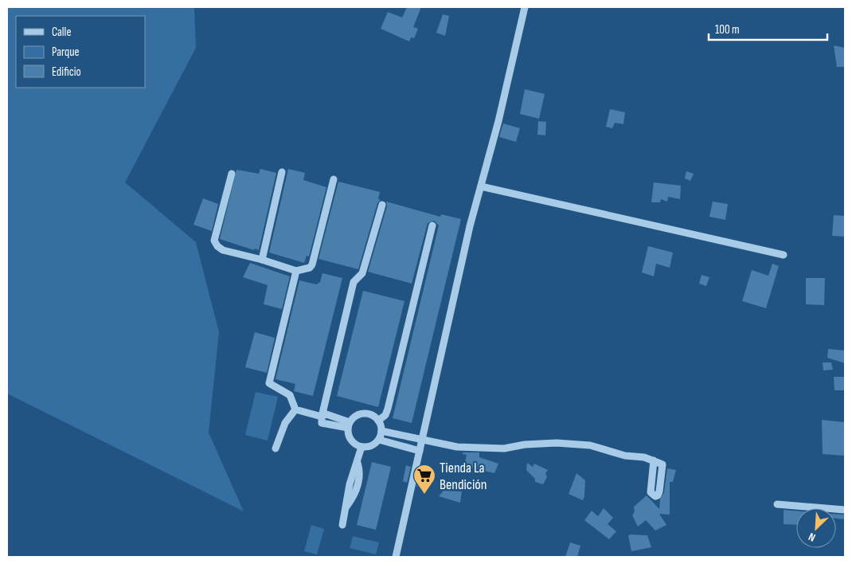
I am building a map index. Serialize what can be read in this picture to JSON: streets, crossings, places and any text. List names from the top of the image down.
{
  "places": {
    "supermarket": ["Tienda La Bendición"]
  },
  "legend": ["Calle", "Parque", "Edificio"],
  "scale_bar": "100 m",
  "north": "bottom left"
}
